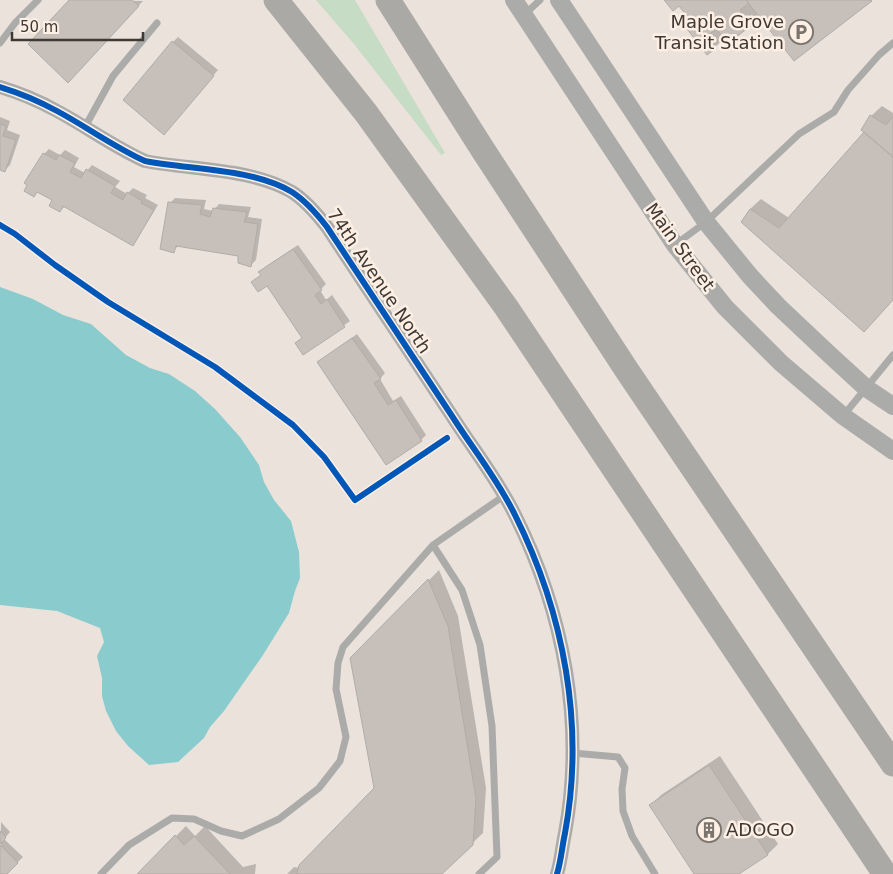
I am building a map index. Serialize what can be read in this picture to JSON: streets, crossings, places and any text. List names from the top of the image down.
{
  "streets": {
    "street": ["Main Street", "74th Avenue North"]
  },
  "places": {
    "parking": ["Maple Grove Transit Station"],
    "building": ["ADOGO"]
  },
  "scale_bar": "50 m"
}
